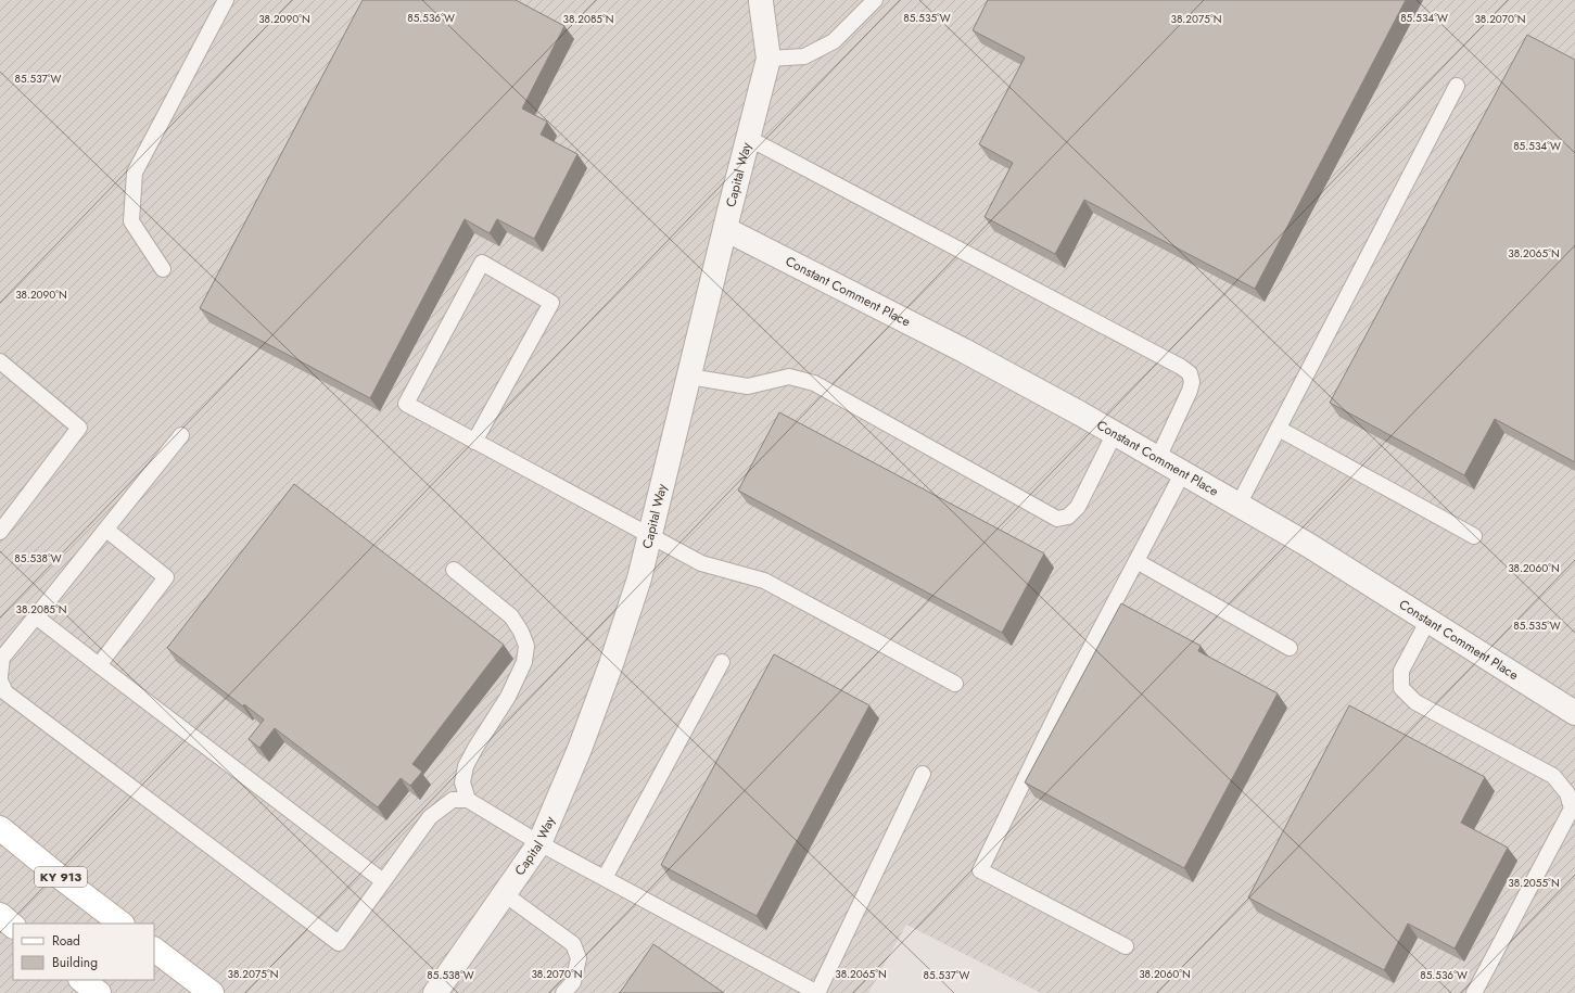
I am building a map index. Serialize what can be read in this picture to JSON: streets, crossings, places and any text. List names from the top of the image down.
{
  "streets": {
    "main road": ["KY 913"],
    "street": ["Capital Way", "Constant Comment Place"]
  },
  "crossings": [
    ["Capital Way", "Constant Comment Place"]
  ],
  "legend": ["Road", "Building"],
  "coordinates": [
    "85.536°W",
    "85.535°W",
    "85.534°W",
    "38.2090°N",
    "38.2085°N",
    "38.2075°N",
    "38.2070°N",
    "85.537°W",
    "38.2065°N",
    "85.538°W",
    "38.2060°N",
    "38.2055°N"
  ]
}
